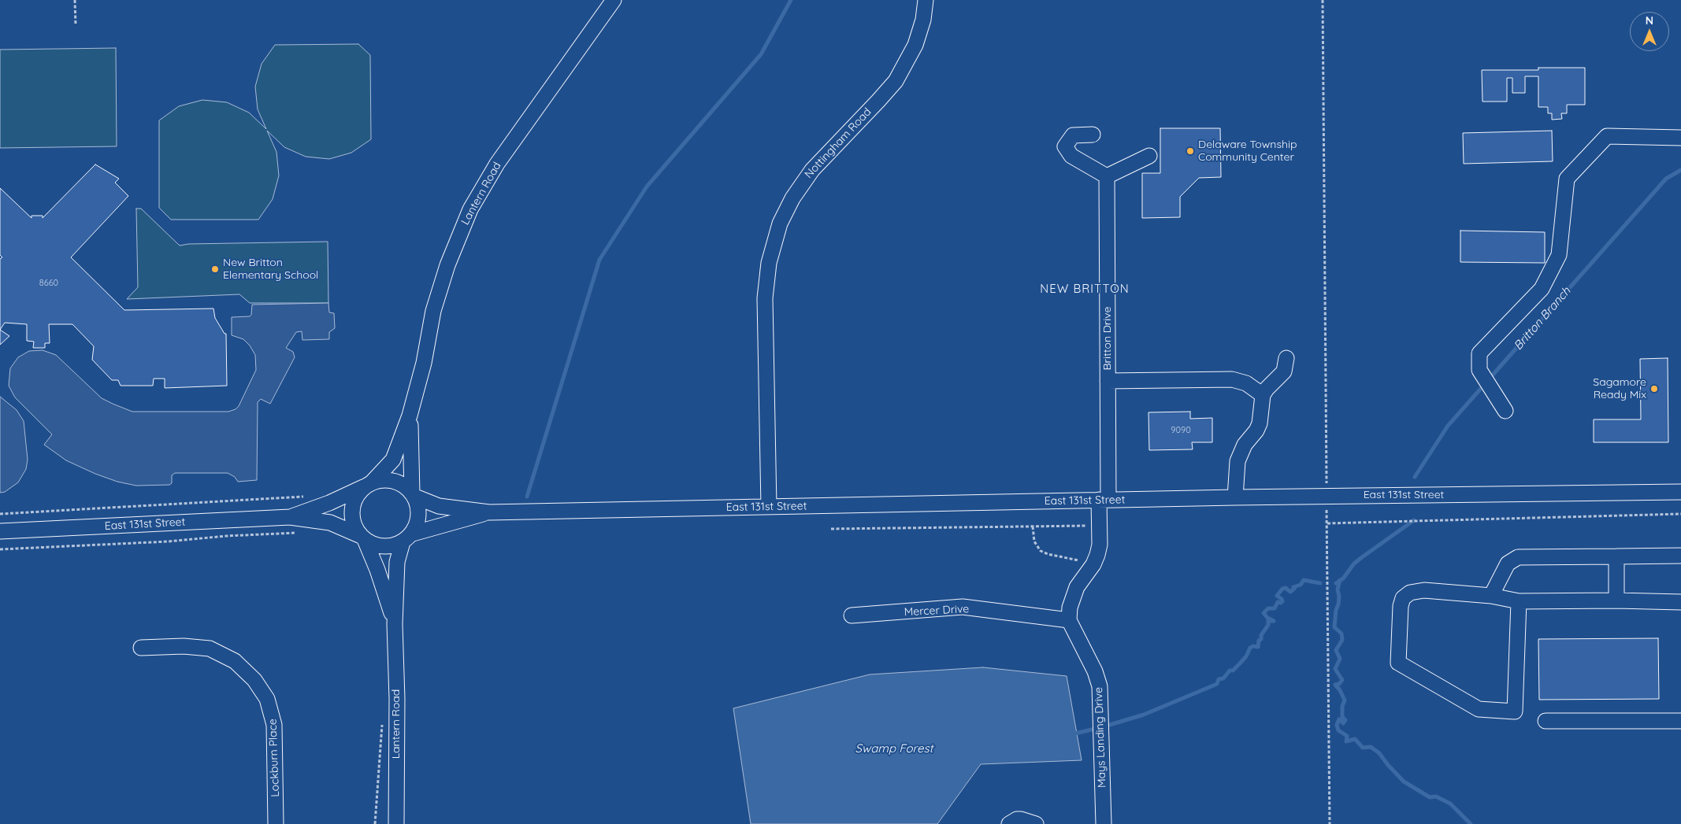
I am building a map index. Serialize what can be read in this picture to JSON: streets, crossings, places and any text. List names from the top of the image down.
{
  "streets": {
    "street": [
      "Nottingham Road",
      "Lantern Road",
      "Britton Drive",
      "East 131st Street",
      "Mercer Drive",
      "Mays Landing Drive",
      "Lockburn Place"
    ]
  },
  "crossings": [
    ["Nottingham Road", "East 131st Street"],
    ["Lantern Road", "East 131st Street"],
    ["Britton Drive", "East 131st Street"],
    ["Mercer Drive", "Mays Landing Drive"]
  ],
  "districts": ["NEW BRITTON"],
  "water": ["Britton Branch", "Swamp Forest"],
  "places": ["Delaware Township Community Center", "New Britton Elementary School", "Sagamore Ready Mix"],
  "house_numbers": ["8660", "9090"],
  "north": "top"
}
